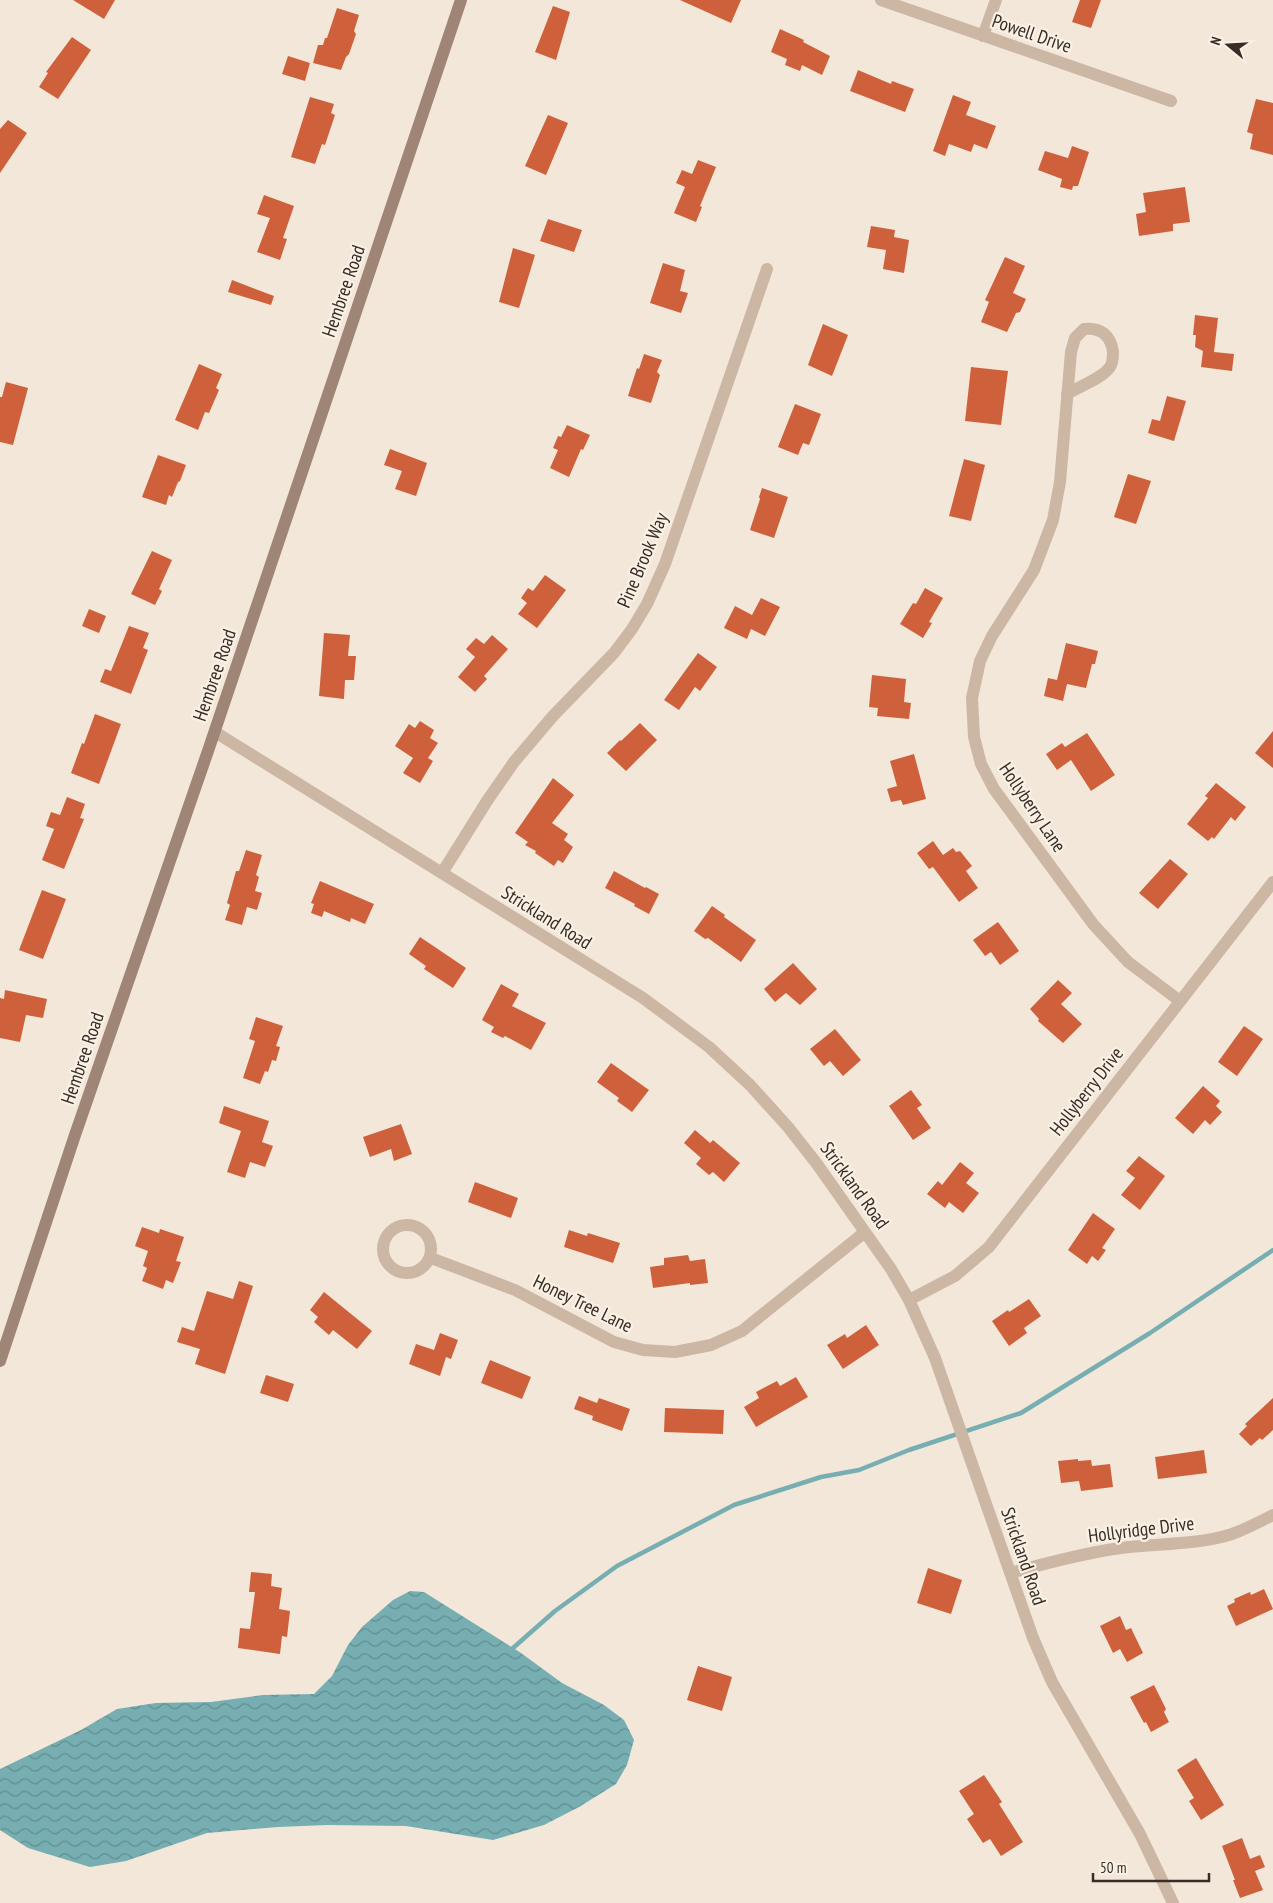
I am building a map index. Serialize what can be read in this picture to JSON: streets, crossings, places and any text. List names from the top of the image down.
{
  "streets": {
    "street": [
      "Powell Drive",
      "Hembree Road",
      "Pine Brook Way",
      "Hollyberry Lane",
      "Strickland Road",
      "Hollyberry Drive",
      "Honey Tree Lane",
      "Hollyridge Drive"
    ]
  },
  "crossings": [
    ["Hembree Road", "Strickland Road"],
    ["Pine Brook Way", "Strickland Road"],
    ["Hollyberry Lane", "Hollyberry Drive"],
    ["Strickland Road", "Hollyberry Drive"],
    ["Strickland Road", "Honey Tree Lane"],
    ["Strickland Road", "Hollyridge Drive"]
  ],
  "scale_bar": "50 m",
  "north": "left"
}
